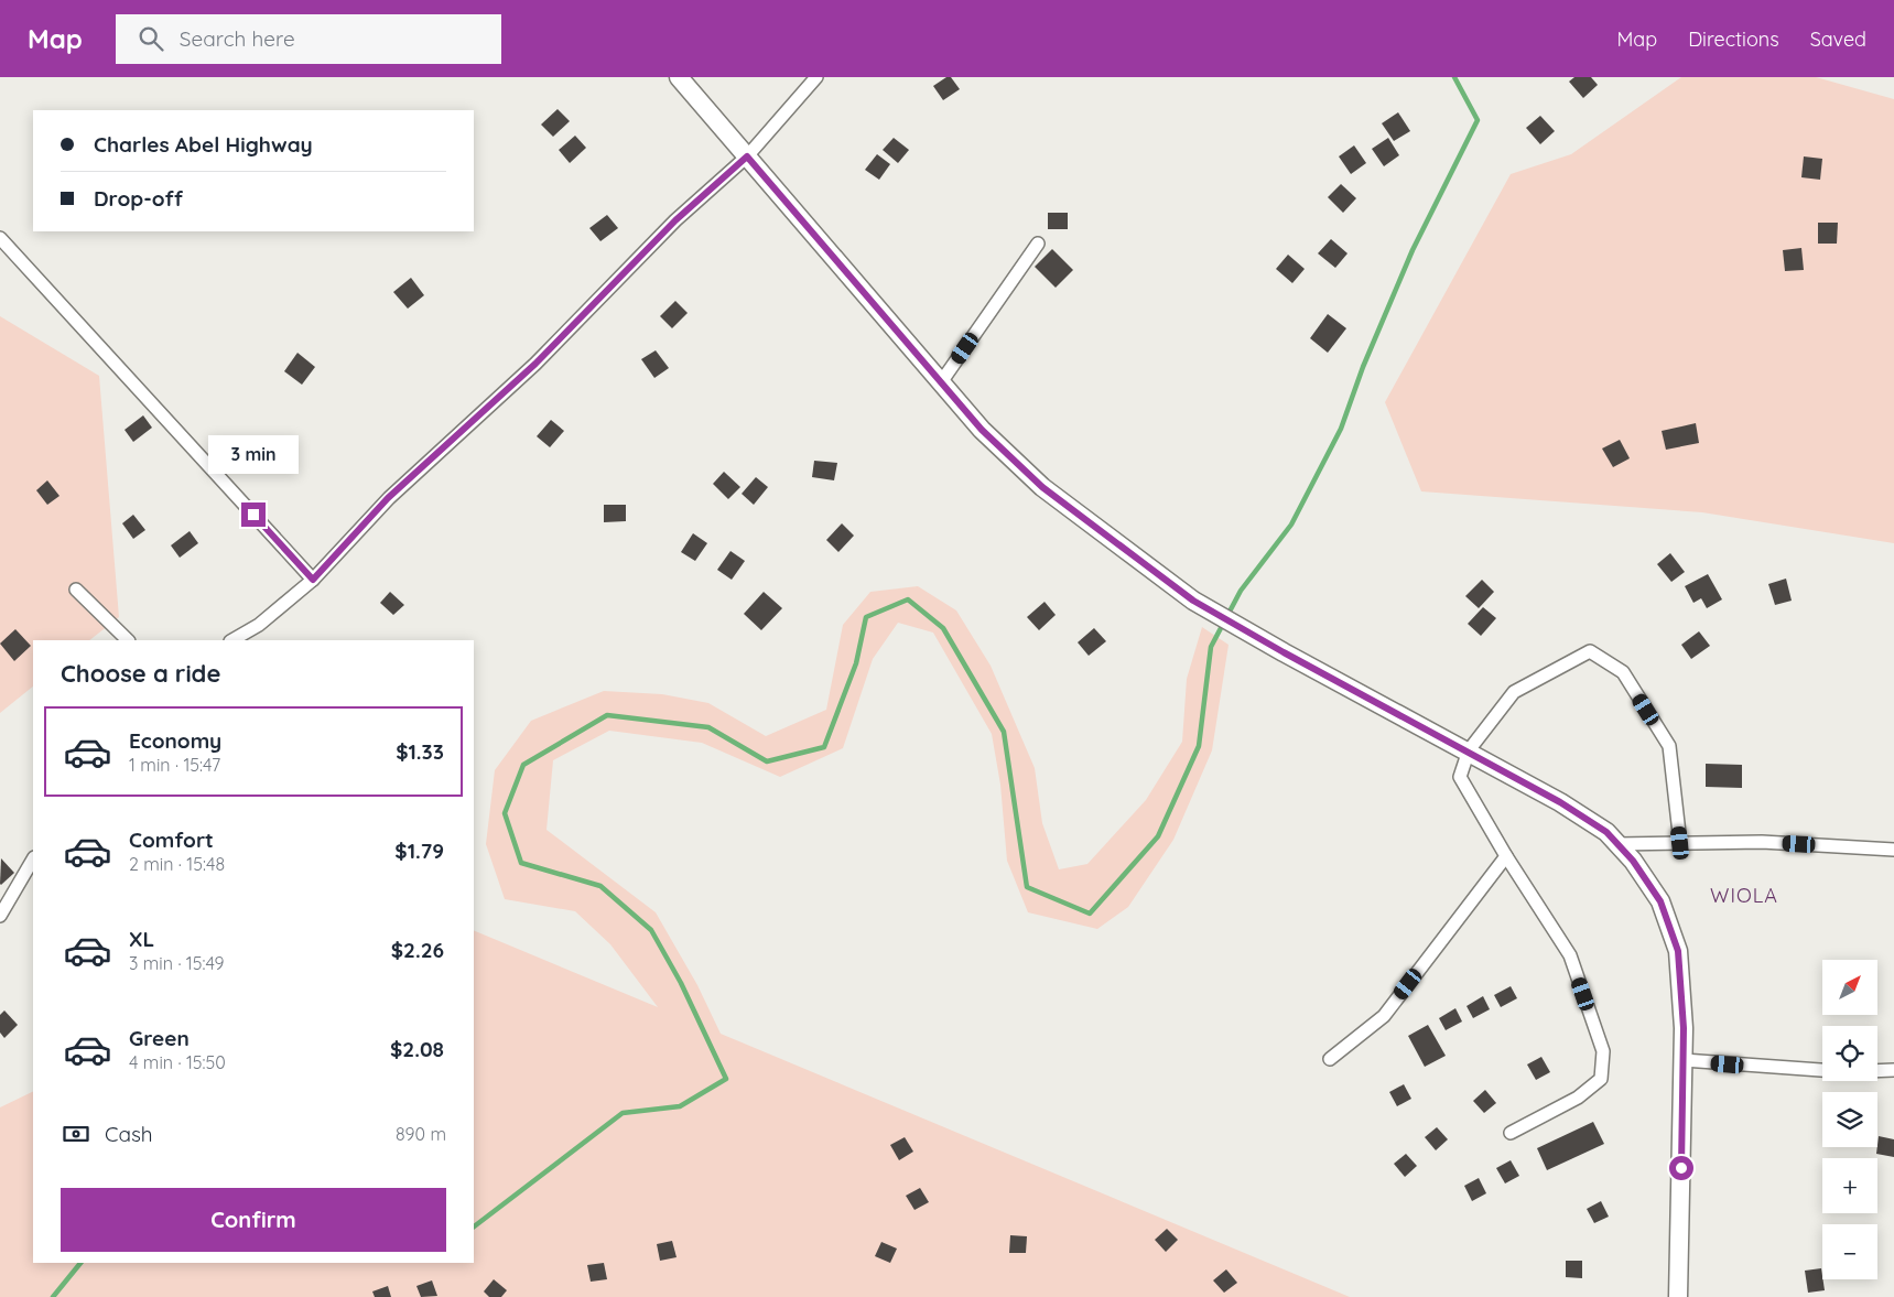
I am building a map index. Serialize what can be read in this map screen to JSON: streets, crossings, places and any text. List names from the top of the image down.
{
  "districts": ["WIOLA"],
  "north": "top right",
  "page": {
    "header": "Map",
    "search": "Search here",
    "nav": ["Map", "Directions", "Saved"],
    "banner": ["Charles Abel Highway", "Drop-off"],
    "bubble": "3 min",
    "heading": "Choose a ride",
    "list": [
      {
        "name": "Economy",
        "note": "1 min · 15:47",
        "value": "$1.33"
      },
      {
        "name": "Comfort",
        "note": "2 min · 15:48",
        "value": "$1.79"
      },
      {
        "name": "XL",
        "note": "3 min · 15:49",
        "value": "$2.26"
      },
      {
        "name": "Green",
        "note": "4 min · 15:50",
        "value": "$2.08"
      }
    ],
    "map_buttons": ["+", "−"],
    "pay": ["Cash", "890 m"],
    "buttons": "Confirm"
  }
}
